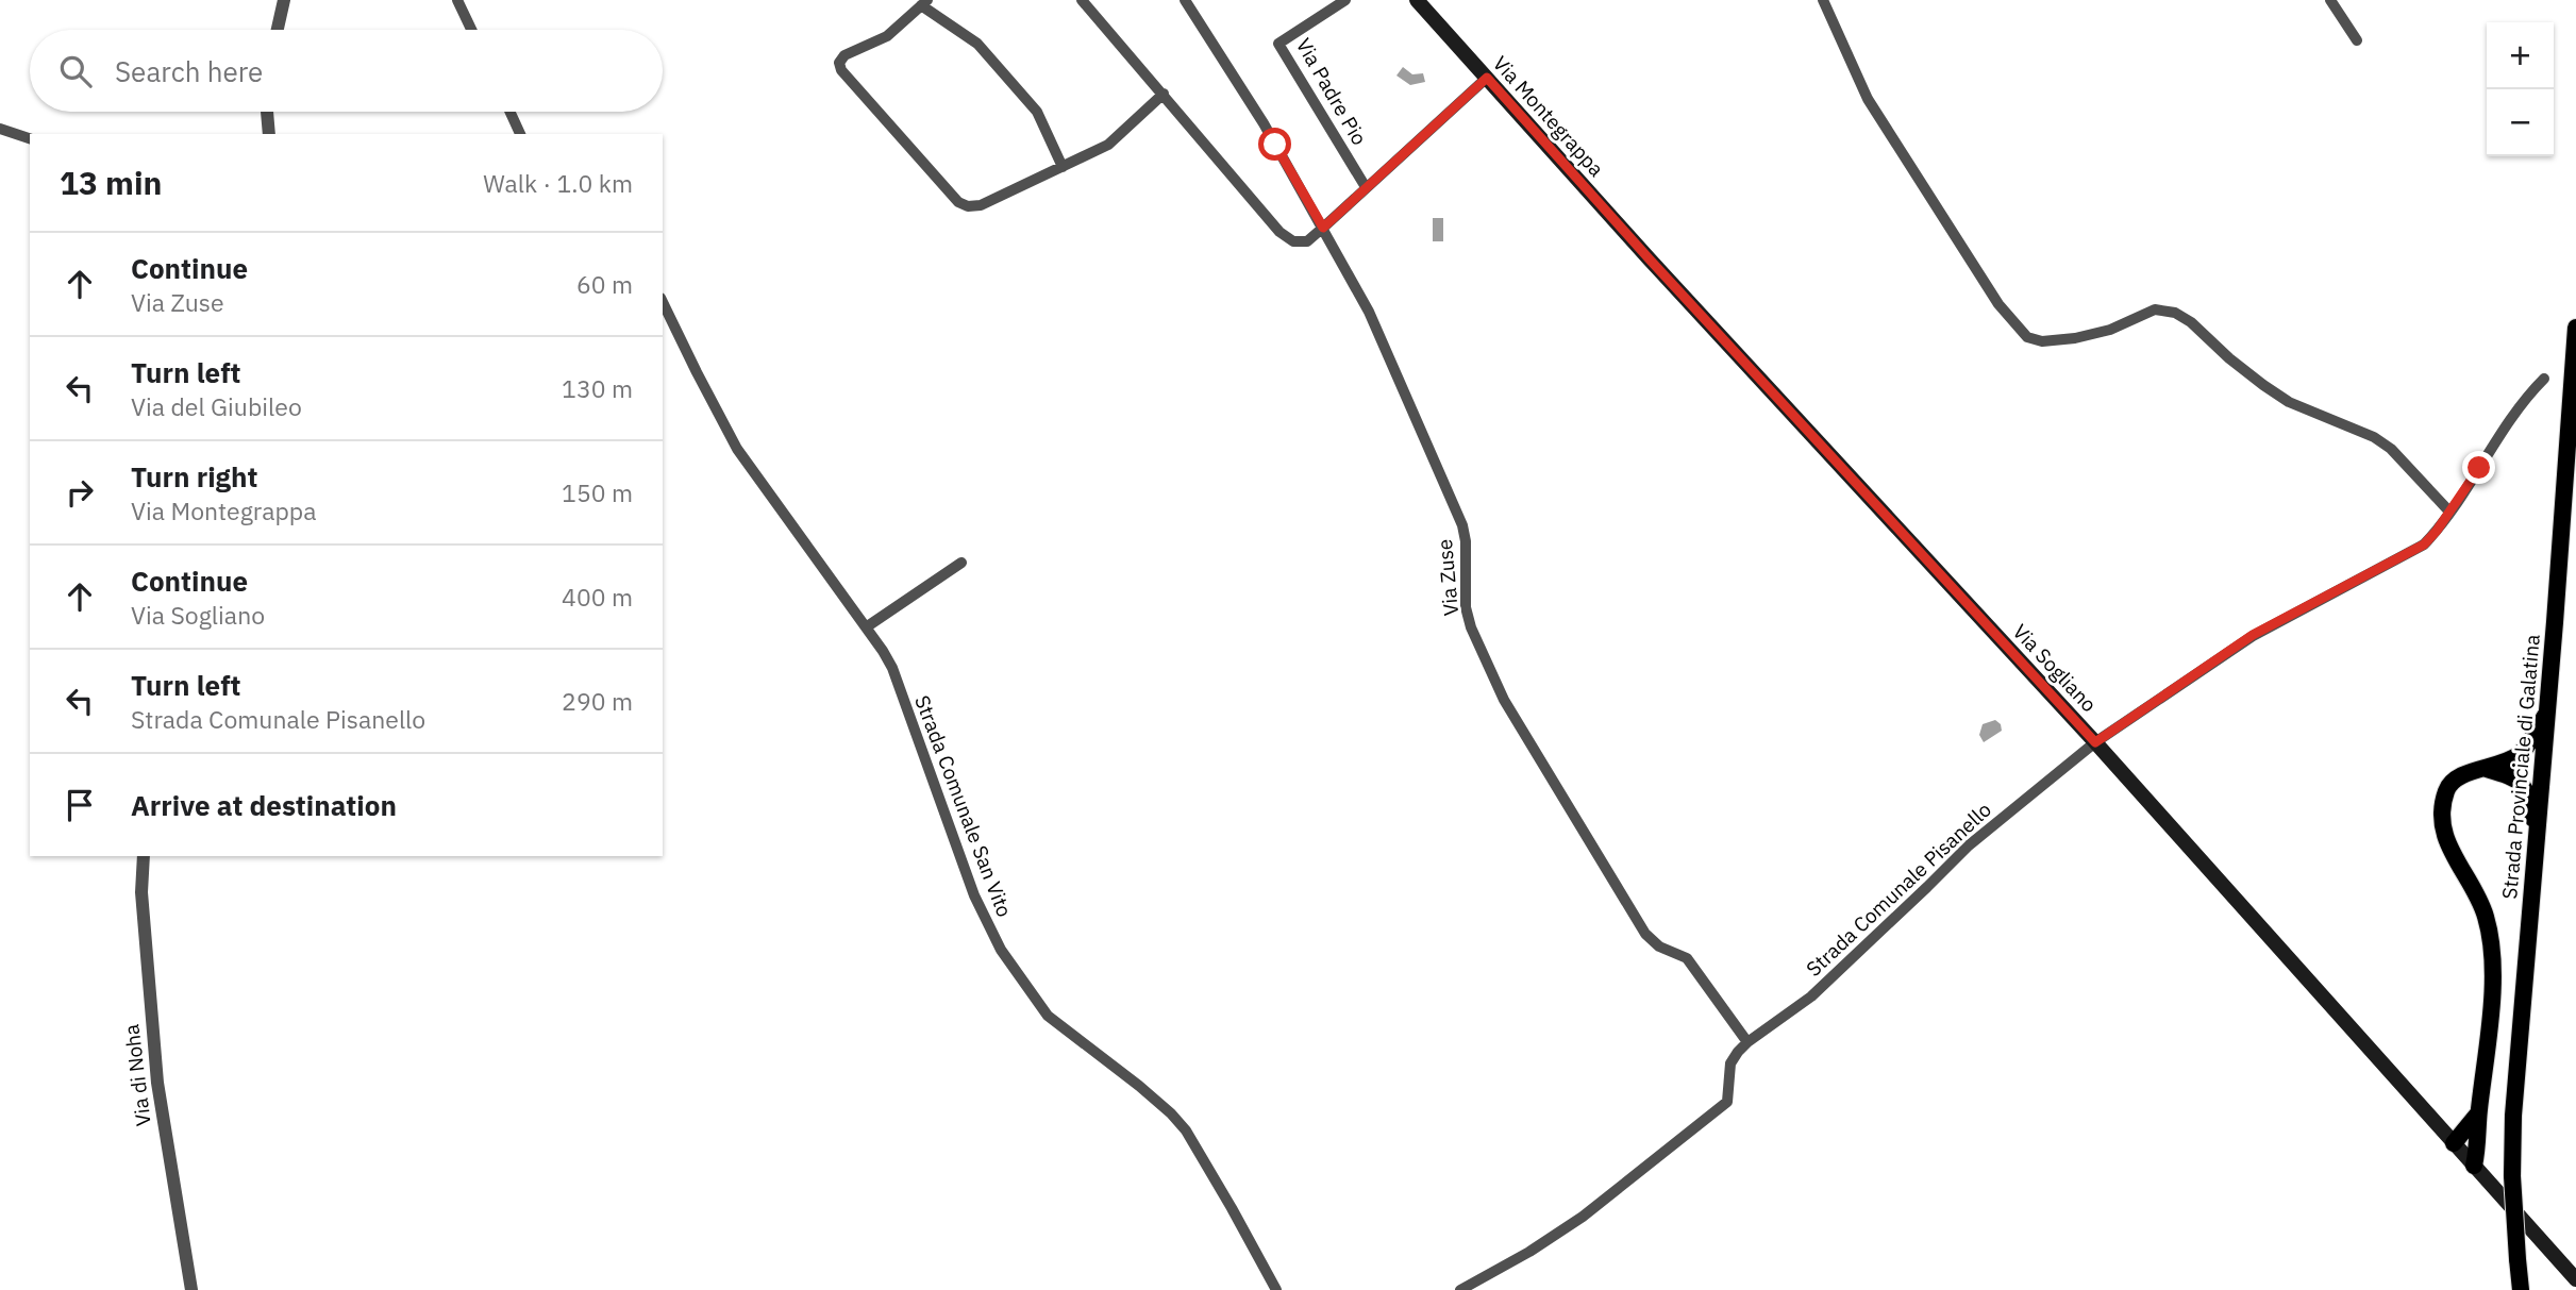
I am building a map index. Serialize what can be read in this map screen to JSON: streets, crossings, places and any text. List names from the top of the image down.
{
  "streets": {
    "main road": ["Via Montegrappa", "Via Sogliano", "Strada Provinciale di Galatina"],
    "street": [
      "Via Padre Pio",
      "Via Zuse",
      "Strada Comunale San Vito",
      "Strada Comunale Pisanello",
      "Via di Noha"
    ]
  },
  "crossings": [
    ["Via Montegrappa", "Via Sogliano"],
    ["Via Zuse", "Strada Comunale Pisanello"],
    ["Via Sogliano", "Strada Comunale Pisanello"]
  ],
  "page": {
    "map_buttons": ["+", "−"],
    "search": "Search here",
    "heading": ["13 min", "Walk · 1.0 km"],
    "list": [
      ["Continue", "Via Zuse", "60 m"],
      ["Turn left", "Via del Giubileo", "130 m"],
      ["Turn right", "Via Montegrappa", "150 m"],
      ["Continue", "Via Sogliano", "400 m"],
      ["Turn left", "Strada Comunale Pisanello", "290 m"],
      "Arrive at destination"
    ]
  }
}
